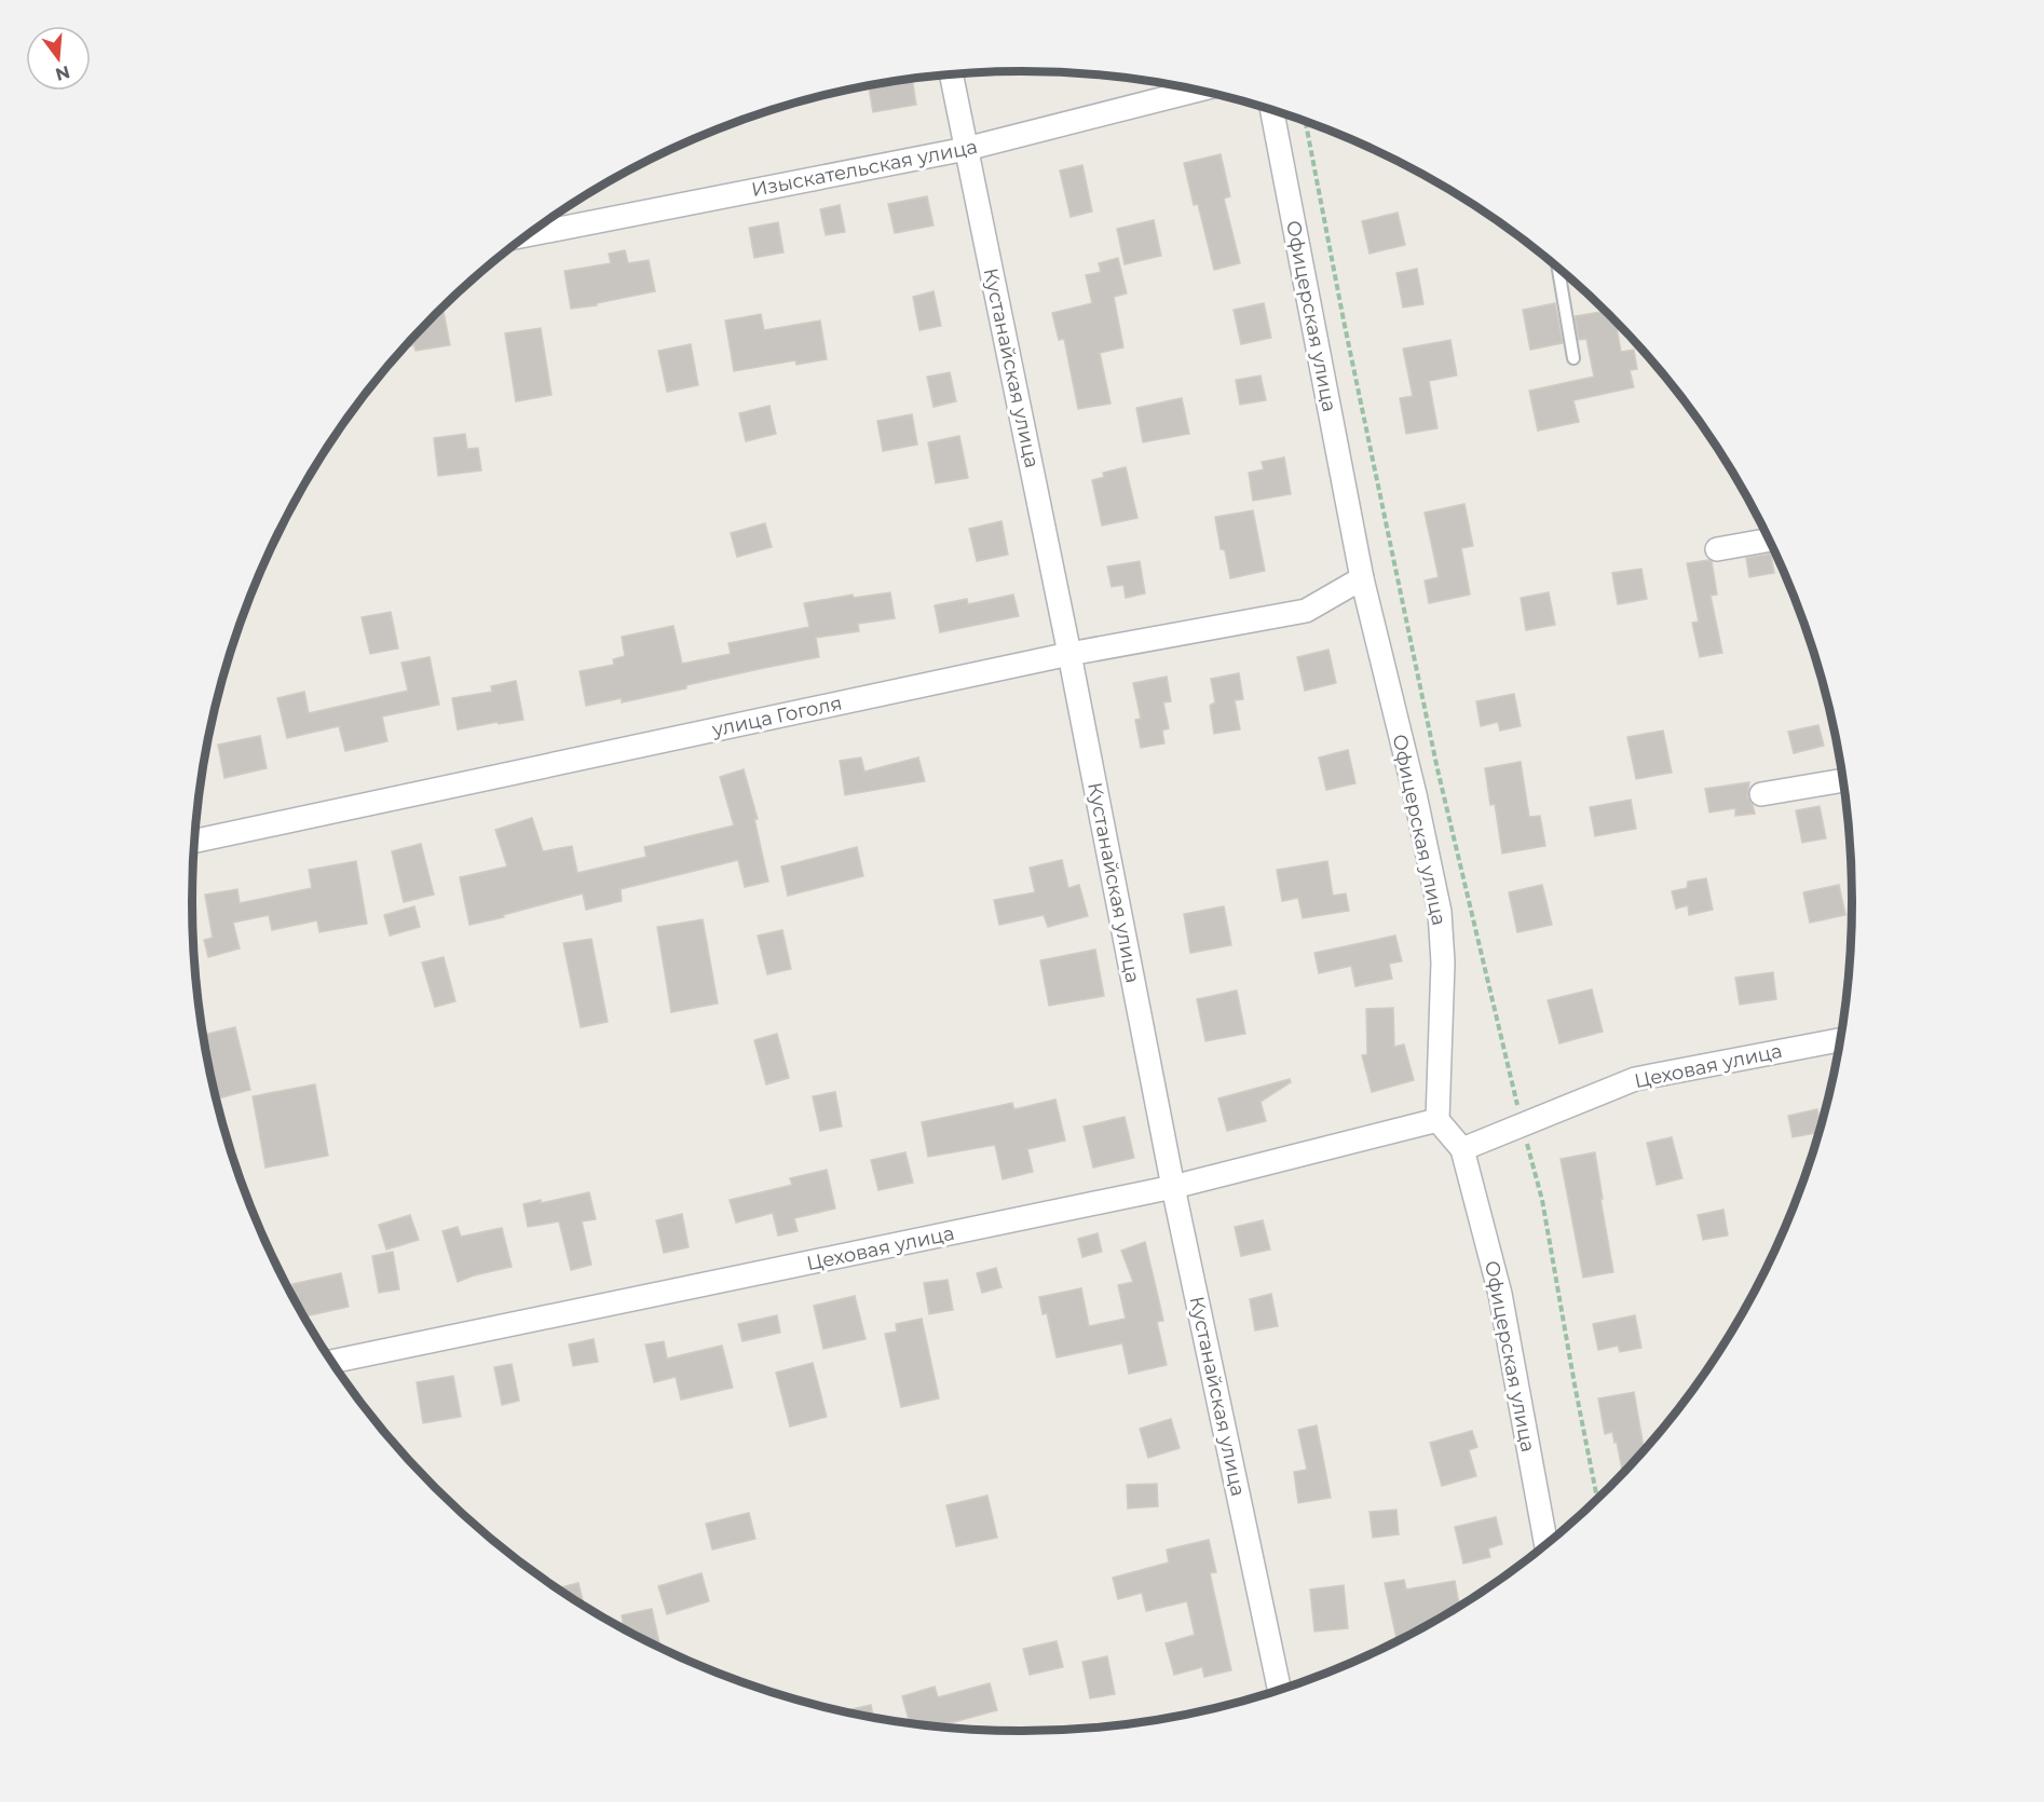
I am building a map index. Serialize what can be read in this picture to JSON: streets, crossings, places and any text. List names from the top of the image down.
{
  "streets": {
    "street": [
      "Изыскательская улица",
      "Офицерская улица",
      "Кустанайская улица",
      "улица Гоголя",
      "Цеховая улица"
    ]
  },
  "crossings": [
    ["Изыскательская улица", "Кустанайская улица"],
    ["Офицерская улица", "улица Гоголя"],
    ["Офицерская улица", "Цеховая улица"],
    ["Кустанайская улица", "улица Гоголя"],
    ["Кустанайская улица", "Цеховая улица"]
  ],
  "north": "bottom"
}
